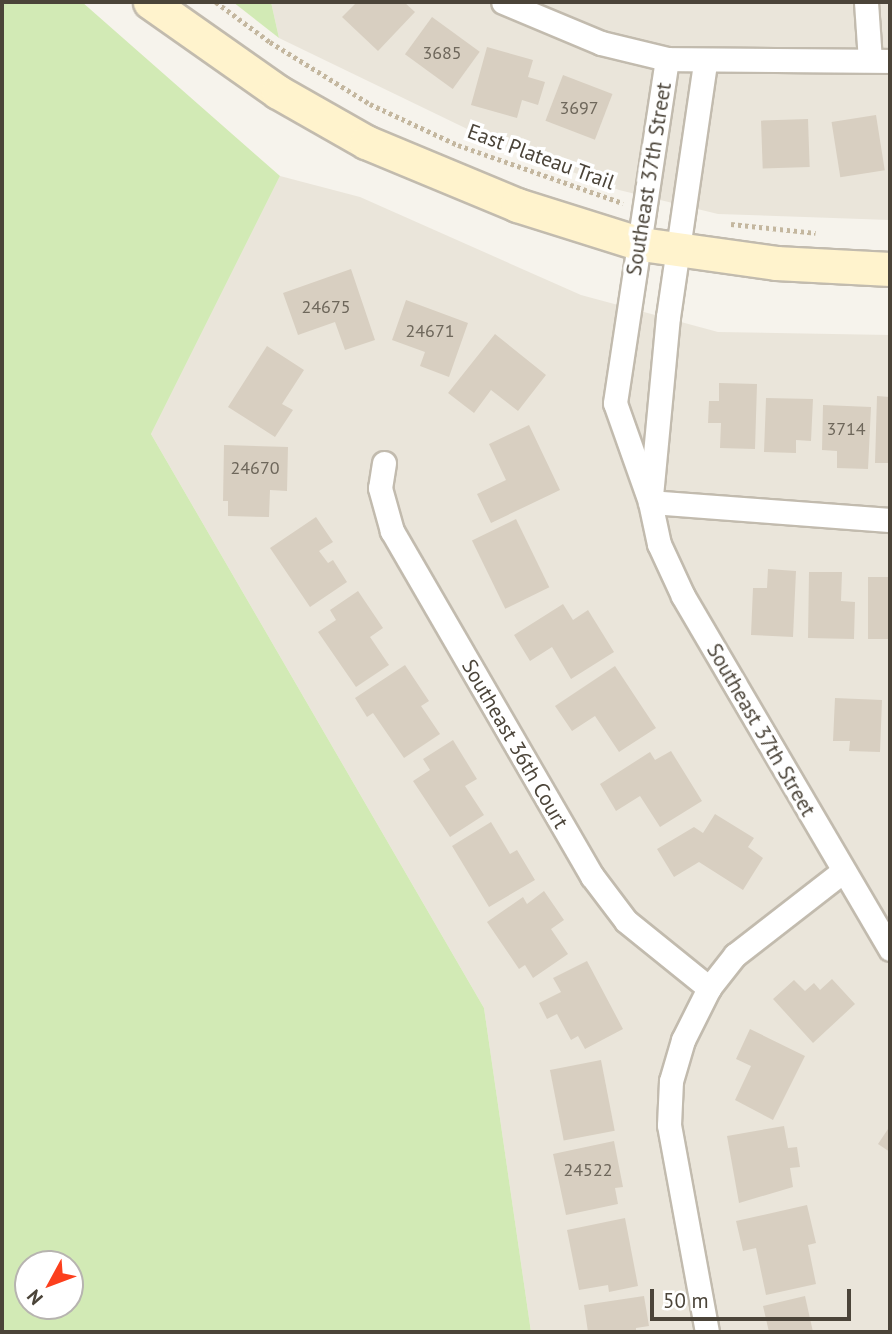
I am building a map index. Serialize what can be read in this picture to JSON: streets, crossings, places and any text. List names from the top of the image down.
{
  "streets": {
    "street": ["Southeast 37th Street", "Southeast 36th Court"],
    "path": ["East Plateau Trail"]
  },
  "crossings": [
    ["East Plateau Trail", "Southeast 37th Street"]
  ],
  "house_numbers": [
    "3685",
    "3697",
    "24675",
    "24671",
    "3714",
    "24670",
    "24522"
  ],
  "scale_bar": "50 m",
  "north": "bottom left"
}
